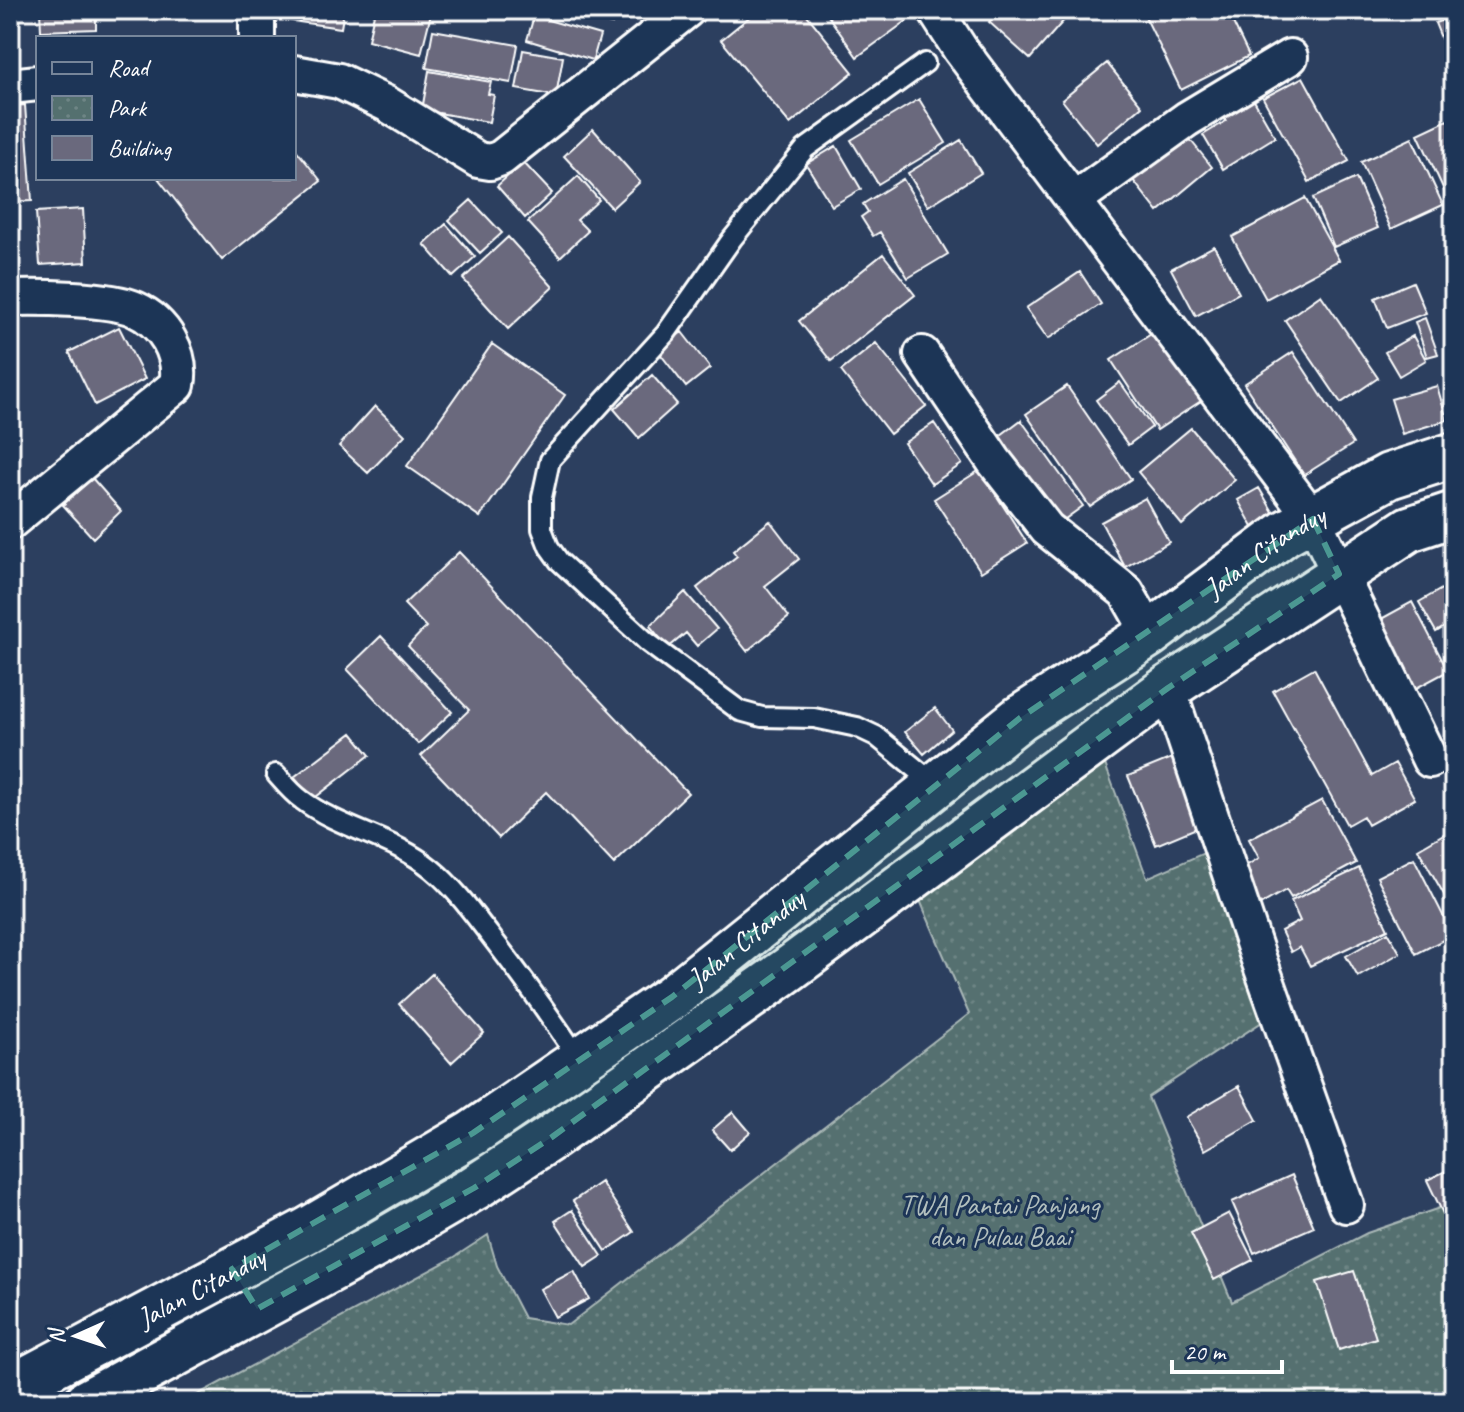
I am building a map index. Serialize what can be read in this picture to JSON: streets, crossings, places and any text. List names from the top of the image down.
{
  "streets": {
    "main road": ["Jalan Citanduy"]
  },
  "parks": ["TWA Pantai Panjang dan Pulau Baai"],
  "legend": ["Road", "Park", "Building"],
  "scale_bar": "20 m",
  "north": "left"
}
